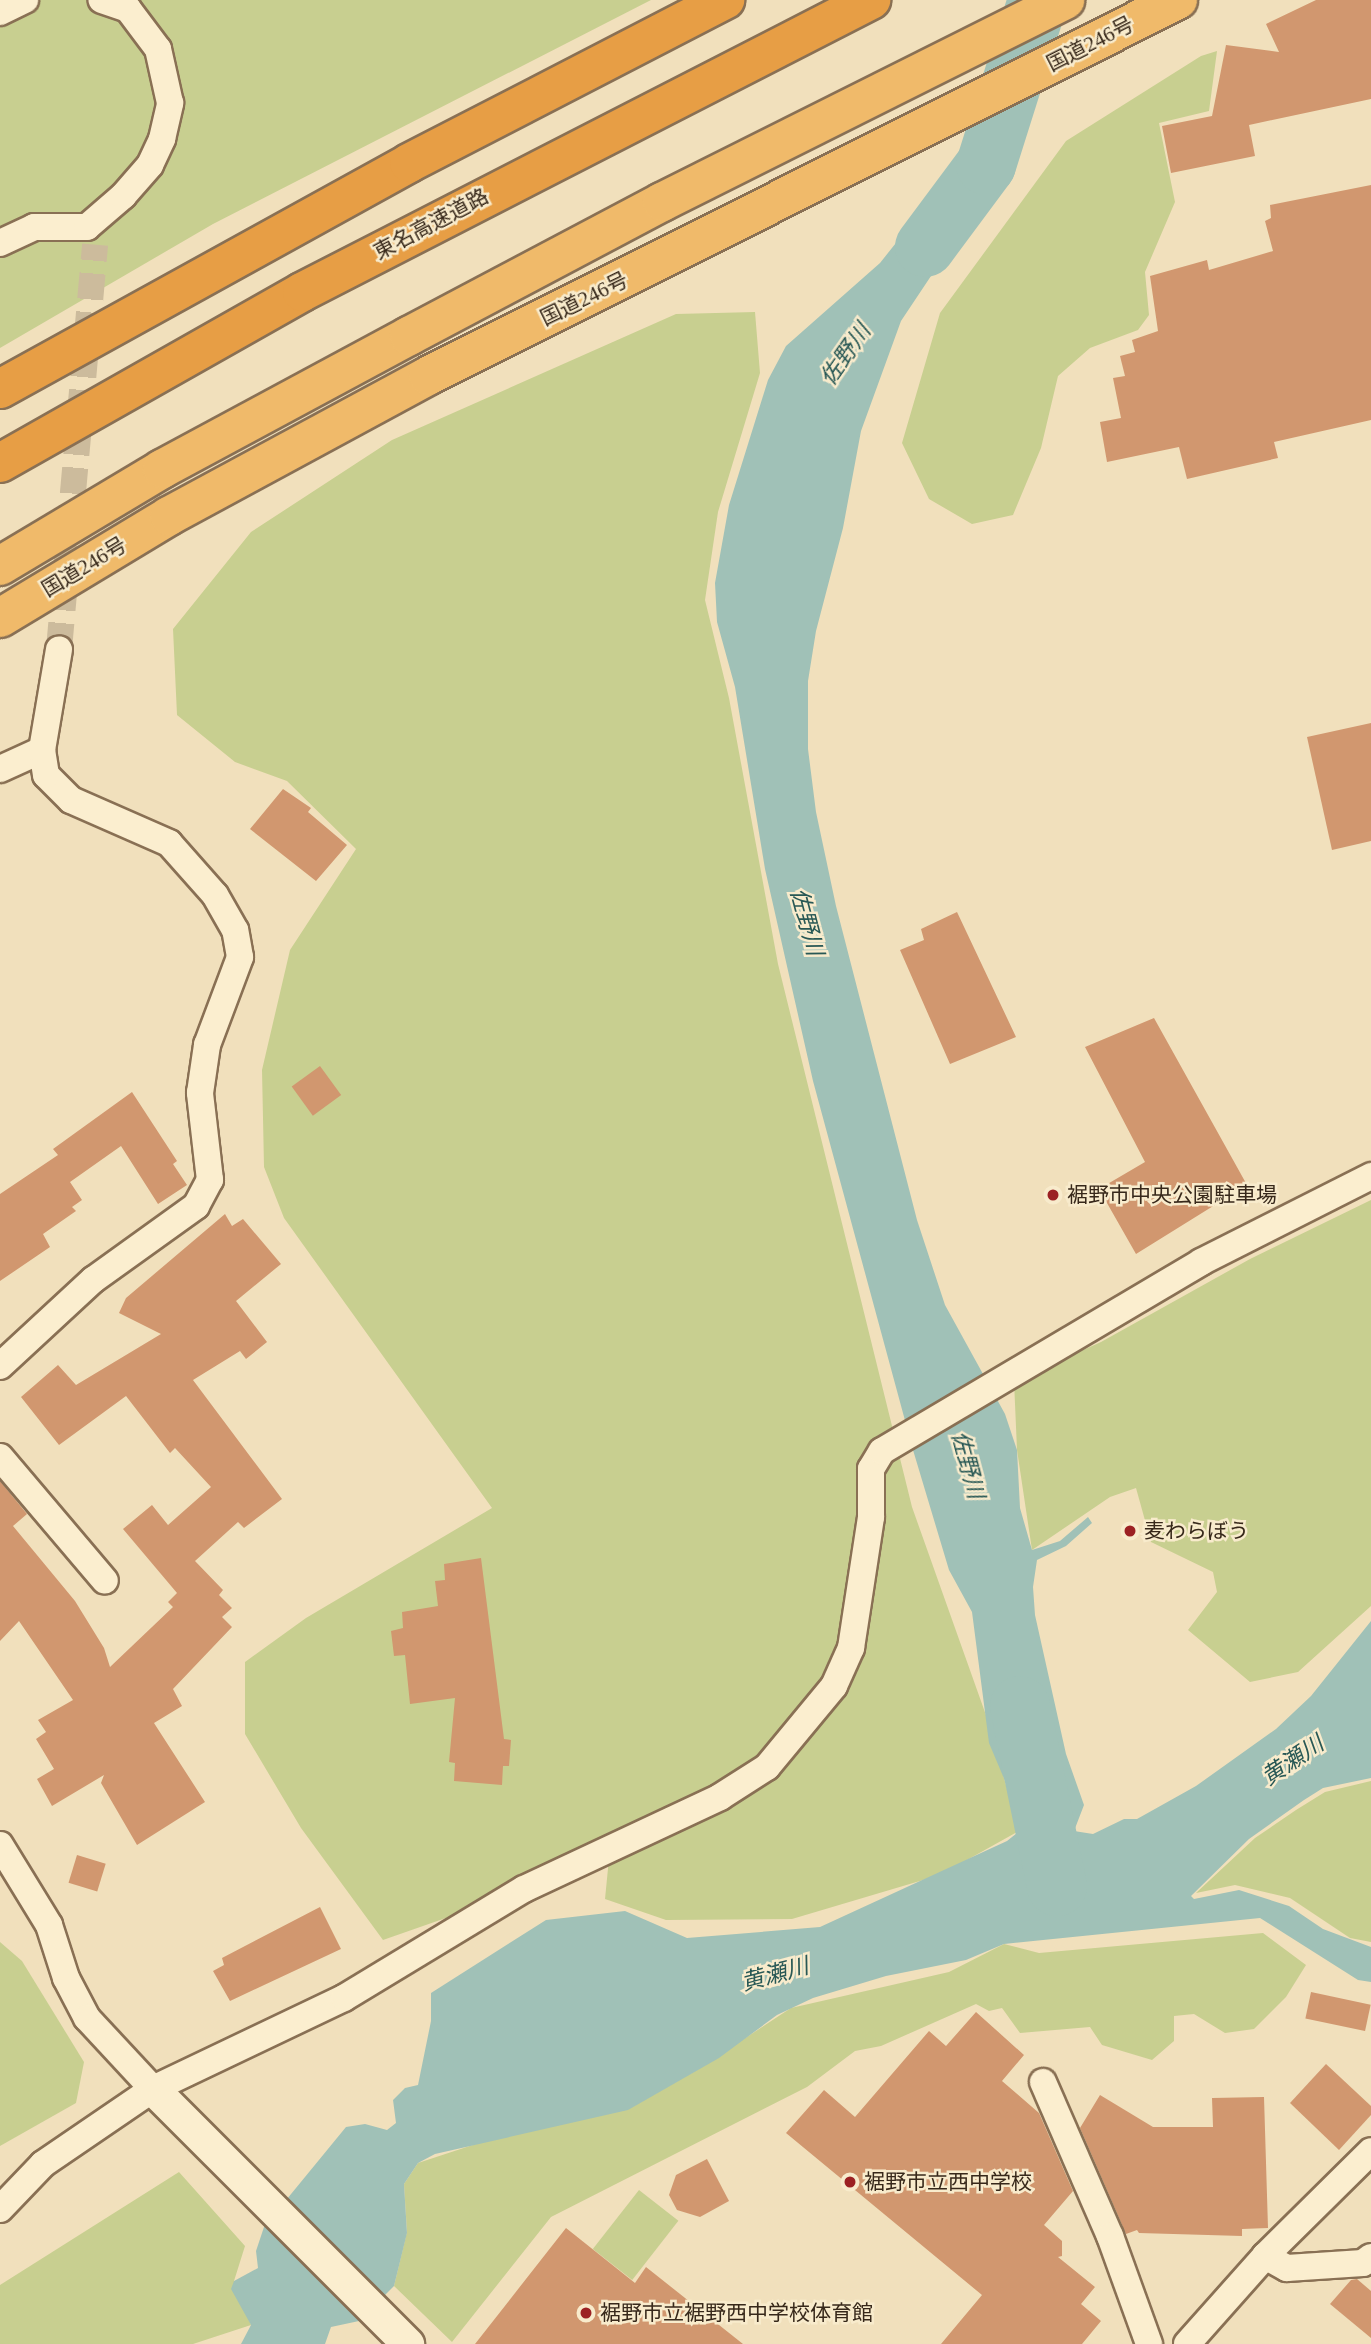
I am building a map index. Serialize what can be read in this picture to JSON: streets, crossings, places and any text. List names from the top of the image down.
{
  "streets": {
    "highway": ["国道246号", "東名高速道路"]
  },
  "water": ["佐野川", "黄瀬川"],
  "places": [
    "裾野市中央公園駐車場",
    "麦わらぼう",
    "裾野市立西中学校",
    "裾野市立裾野西中学校体育館"
  ]
}
